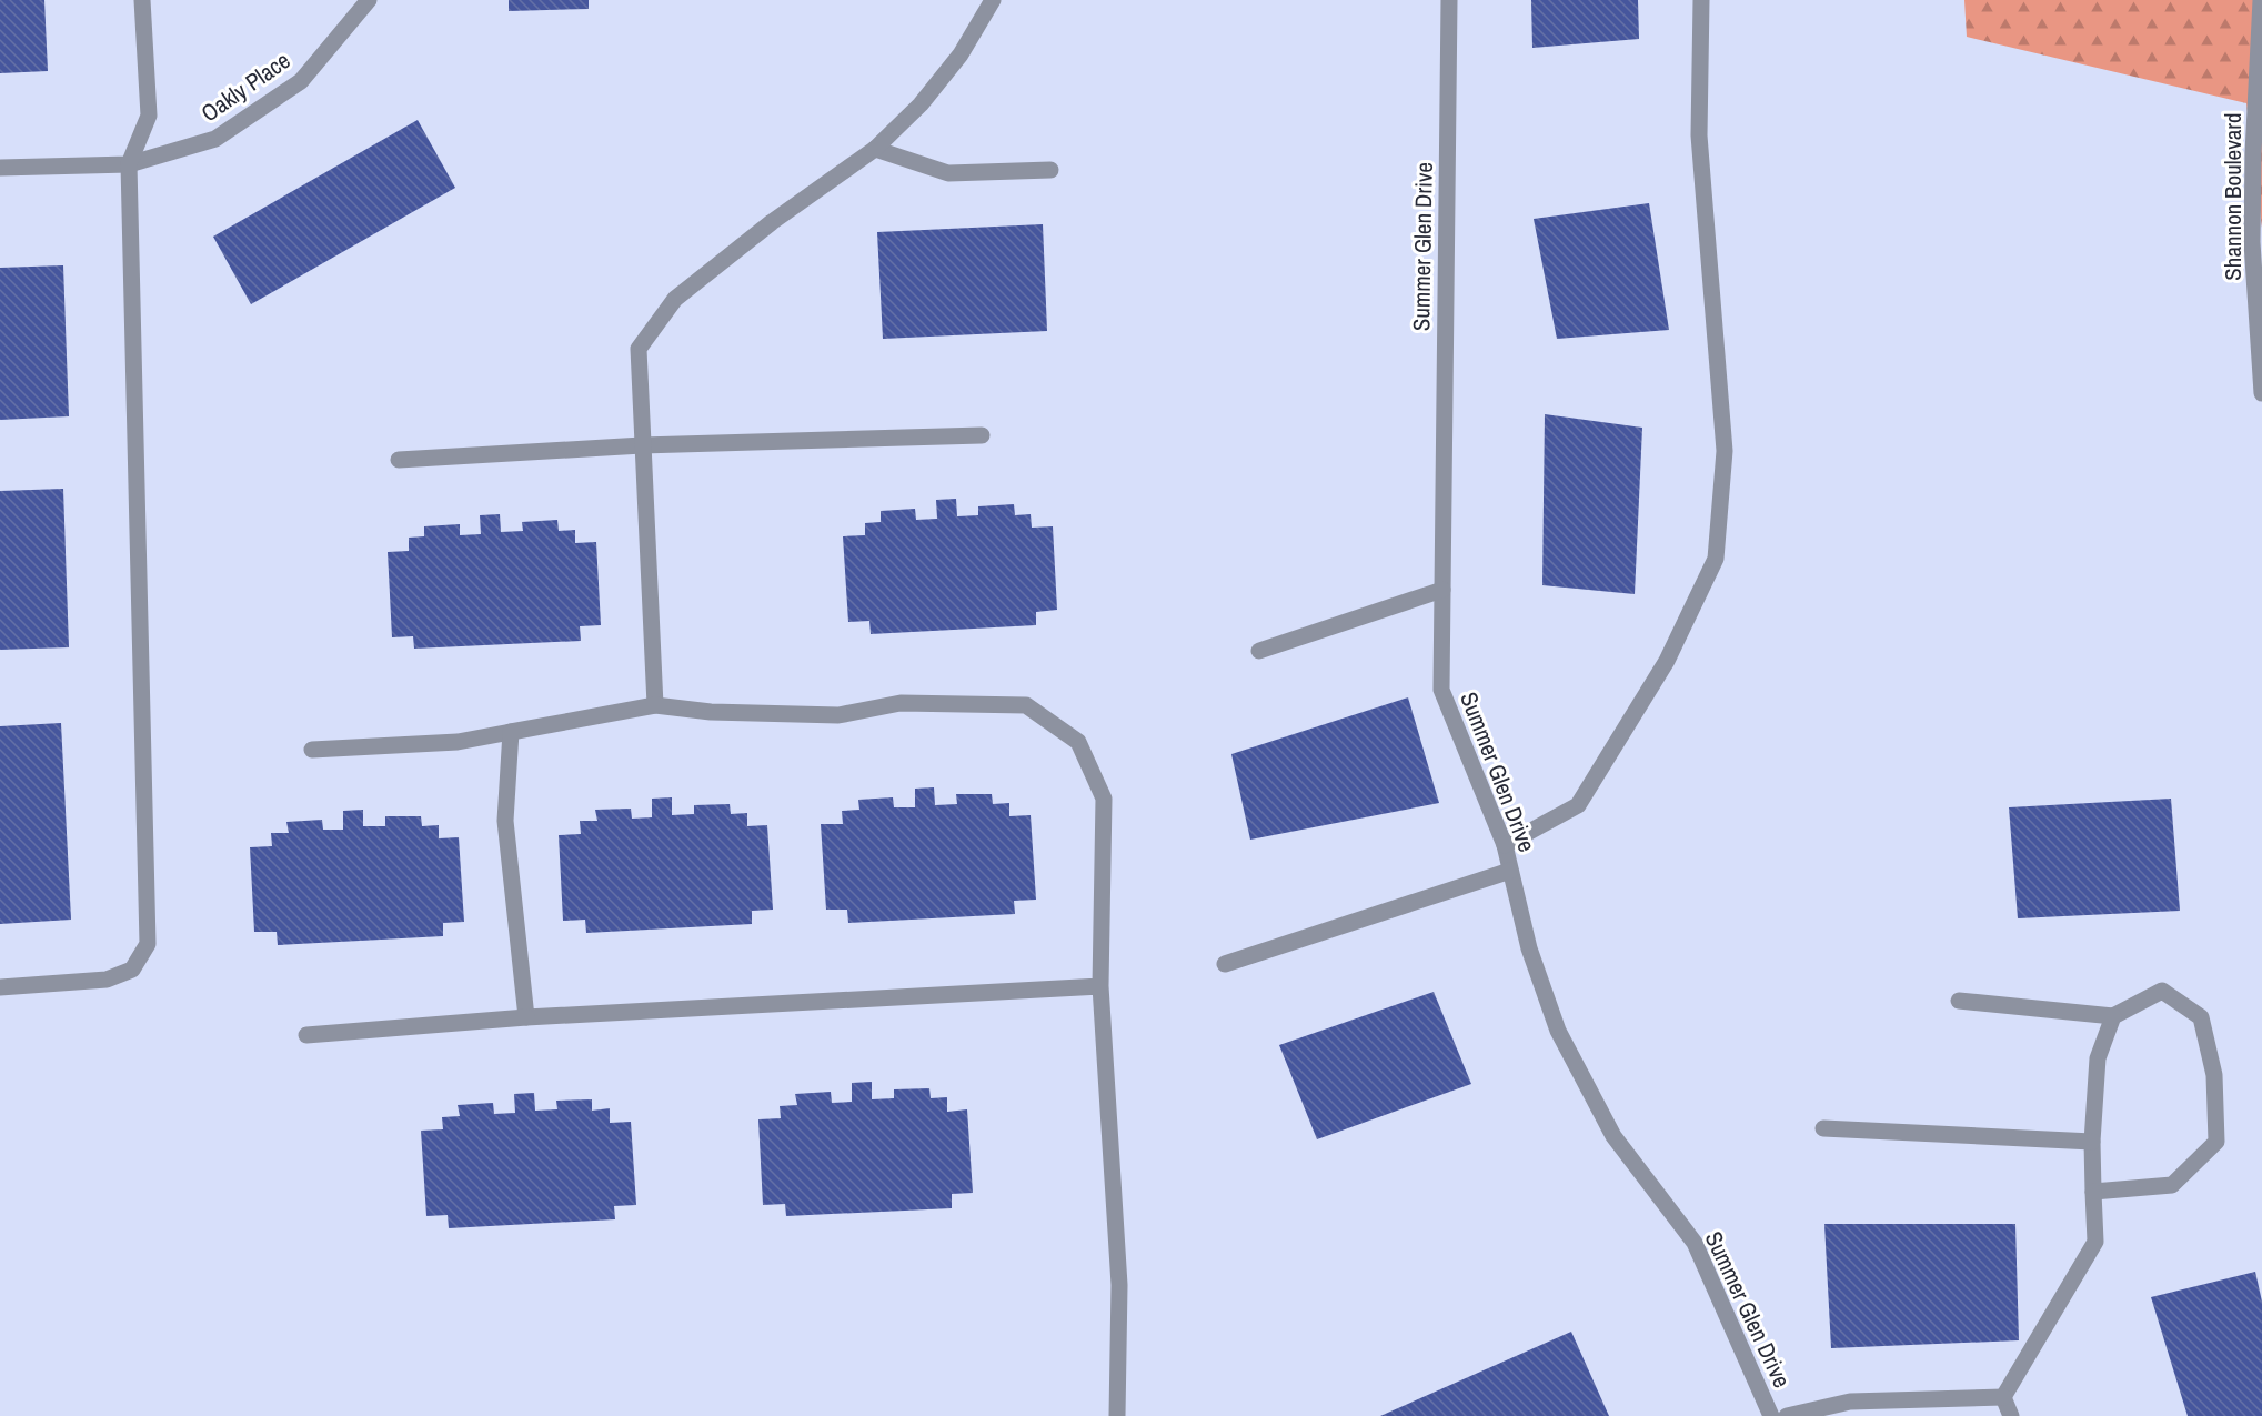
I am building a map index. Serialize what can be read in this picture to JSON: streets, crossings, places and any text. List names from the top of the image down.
{
  "streets": {
    "street": ["Oakly Place", "Shannon Boulevard", "Summer Glen Drive"]
  }
}
